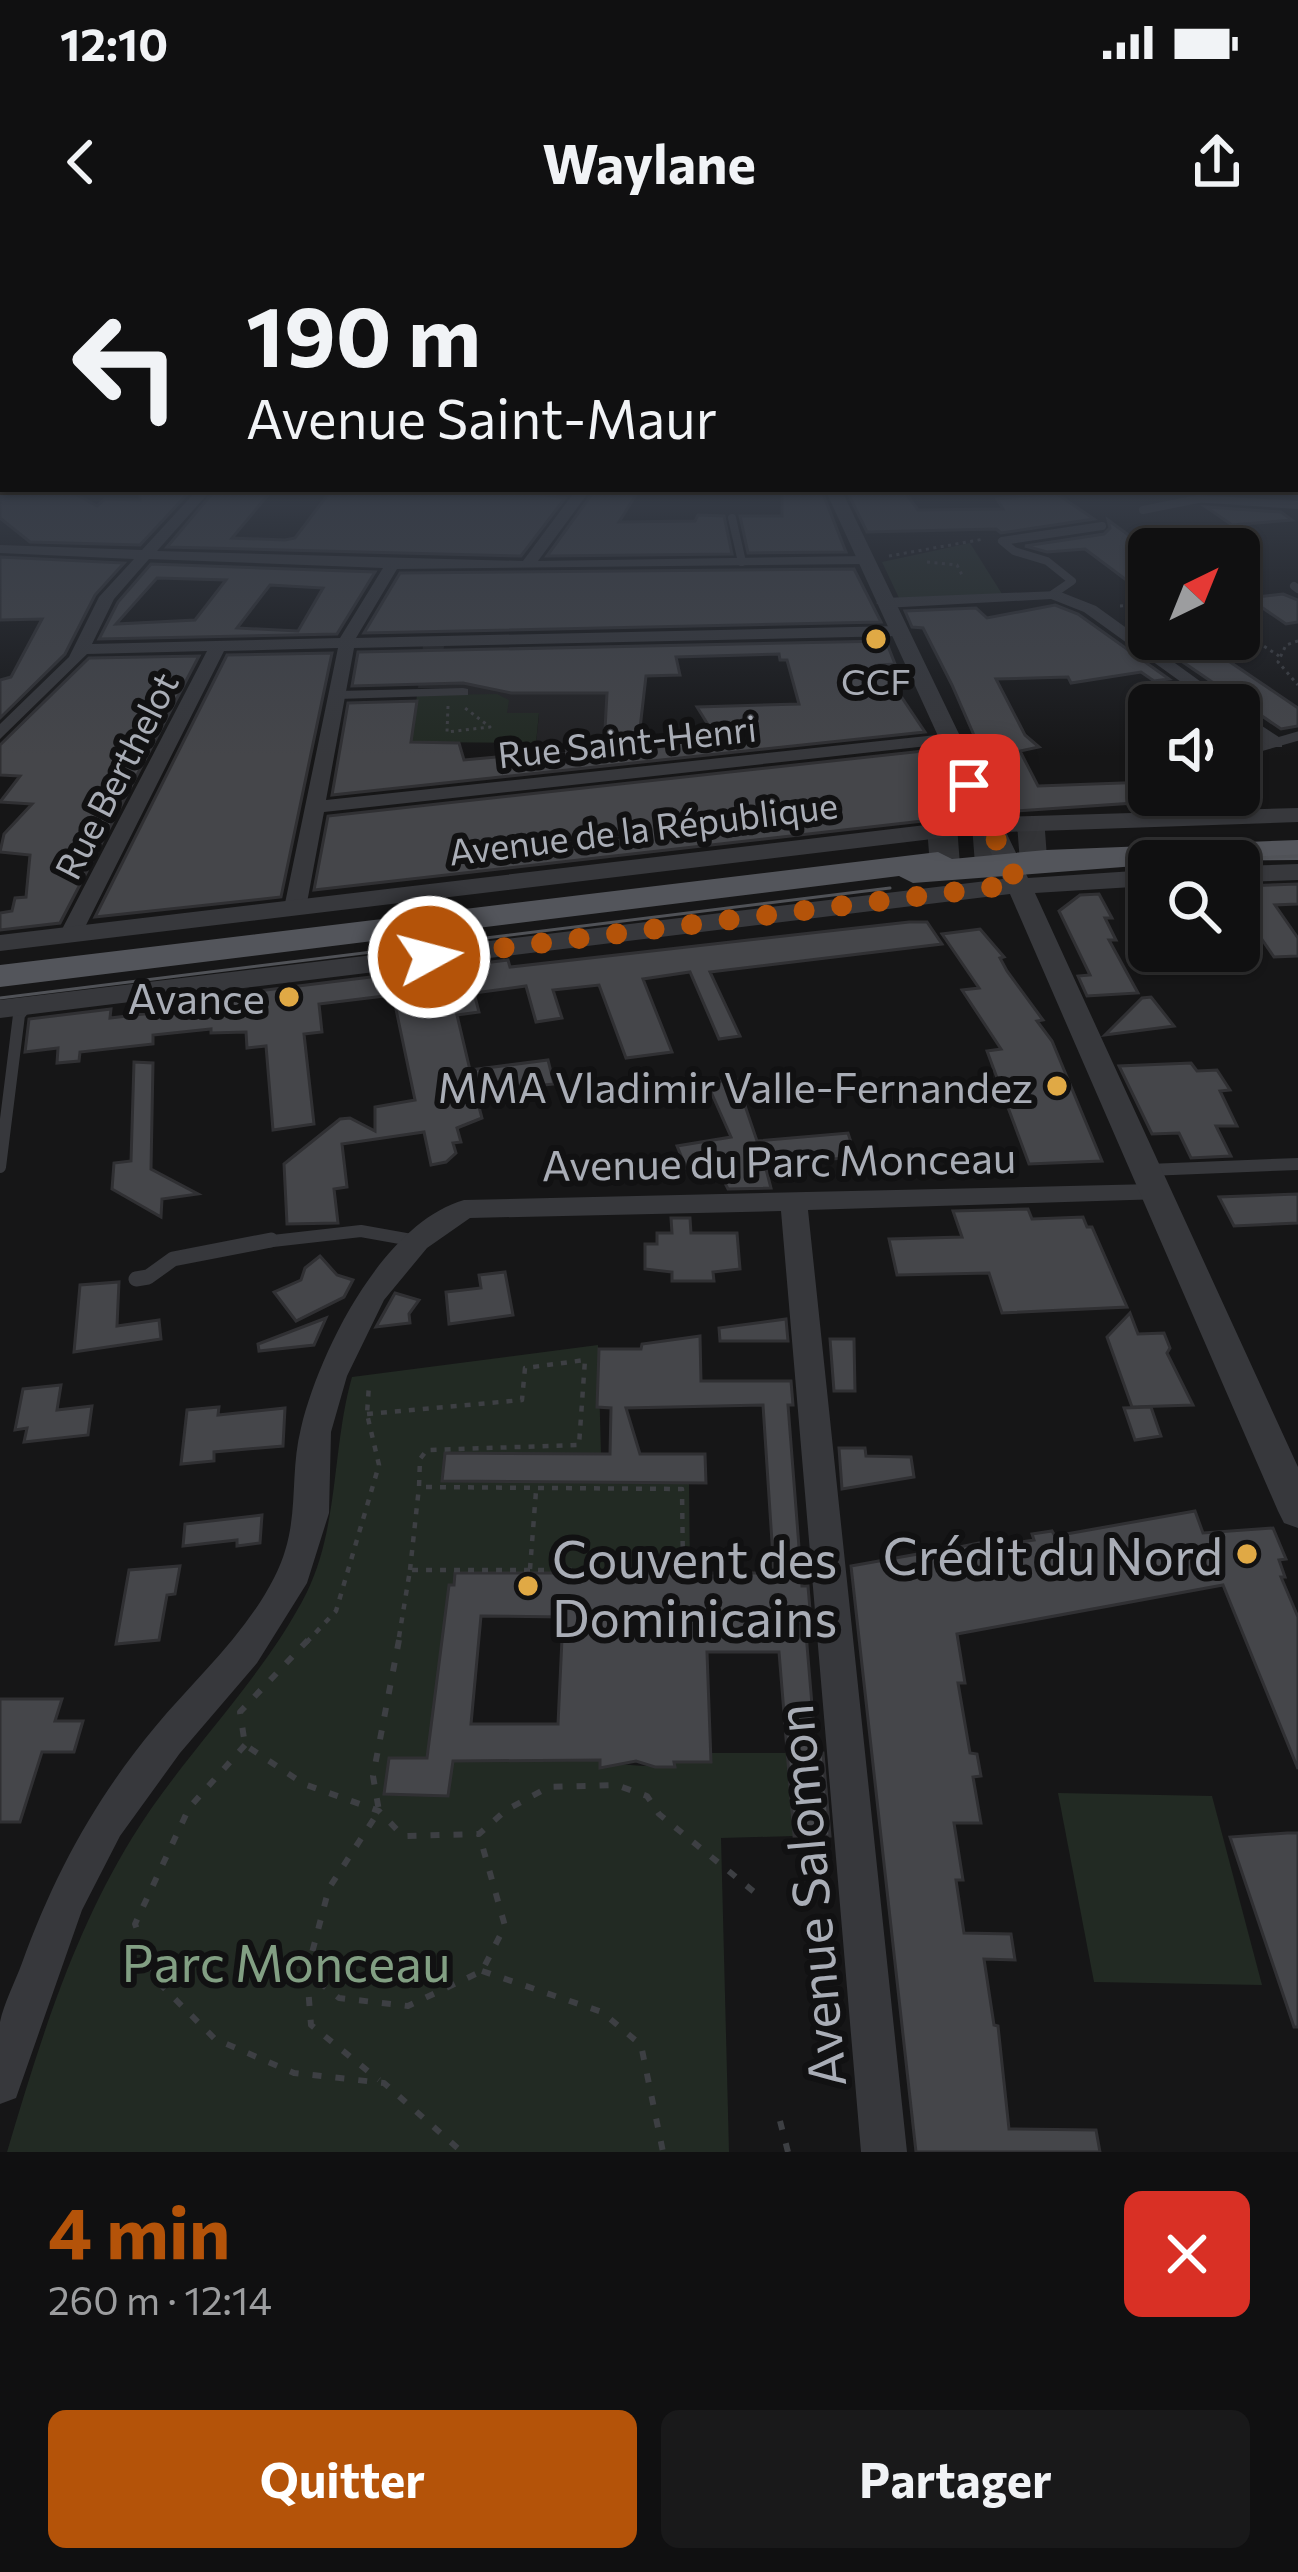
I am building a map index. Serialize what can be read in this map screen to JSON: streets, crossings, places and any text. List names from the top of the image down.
{
  "streets": {
    "main road": ["Avenue de la République"],
    "street": [
      "Rue Saint-Henri",
      "Rue Berthelot",
      "Avenue du Parc Monceau",
      "Avenue Salomon"
    ]
  },
  "crossings": [
    ["Rue Berthelot", "Avenue de la République"],
    ["Avenue du Parc Monceau", "Avenue Salomon"]
  ],
  "parks": ["Parc Monceau"],
  "places": [
    "CCF",
    "Avance",
    "MMA Vladimir Valle-Fernandez",
    "Crédit du Nord",
    "Couvent des Dominicains"
  ],
  "north": "top right",
  "page": {
    "status": "12:10",
    "header": "Waylane",
    "turn": ["190 m", "Avenue Saint-Maur"],
    "heading": ["4 min", "260 m · 12:14"],
    "buttons": ["Quitter", "Partager"]
  }
}
